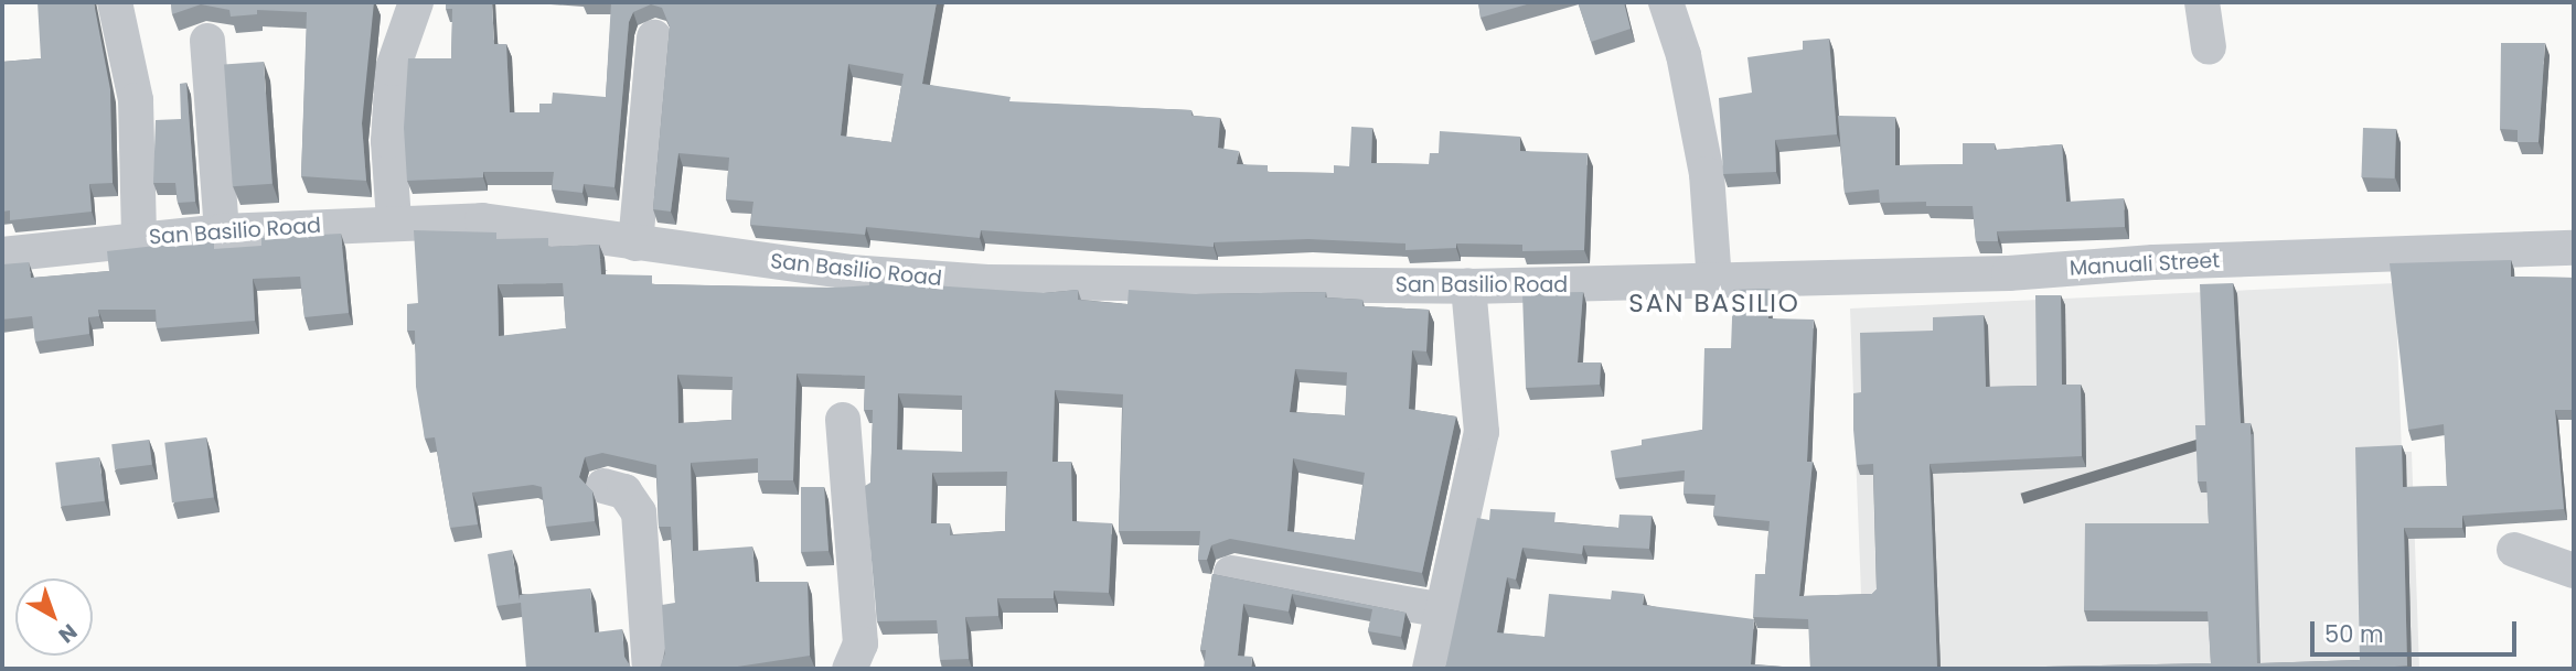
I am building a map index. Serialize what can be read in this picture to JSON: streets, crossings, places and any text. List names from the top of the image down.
{
  "streets": {
    "street": ["San Basilio Road", "Manuali Street"]
  },
  "crossings": [
    ["San Basilio Road", "Manuali Street"]
  ],
  "districts": ["SAN BASILIO"],
  "scale_bar": "50 m",
  "north": "bottom right"
}
